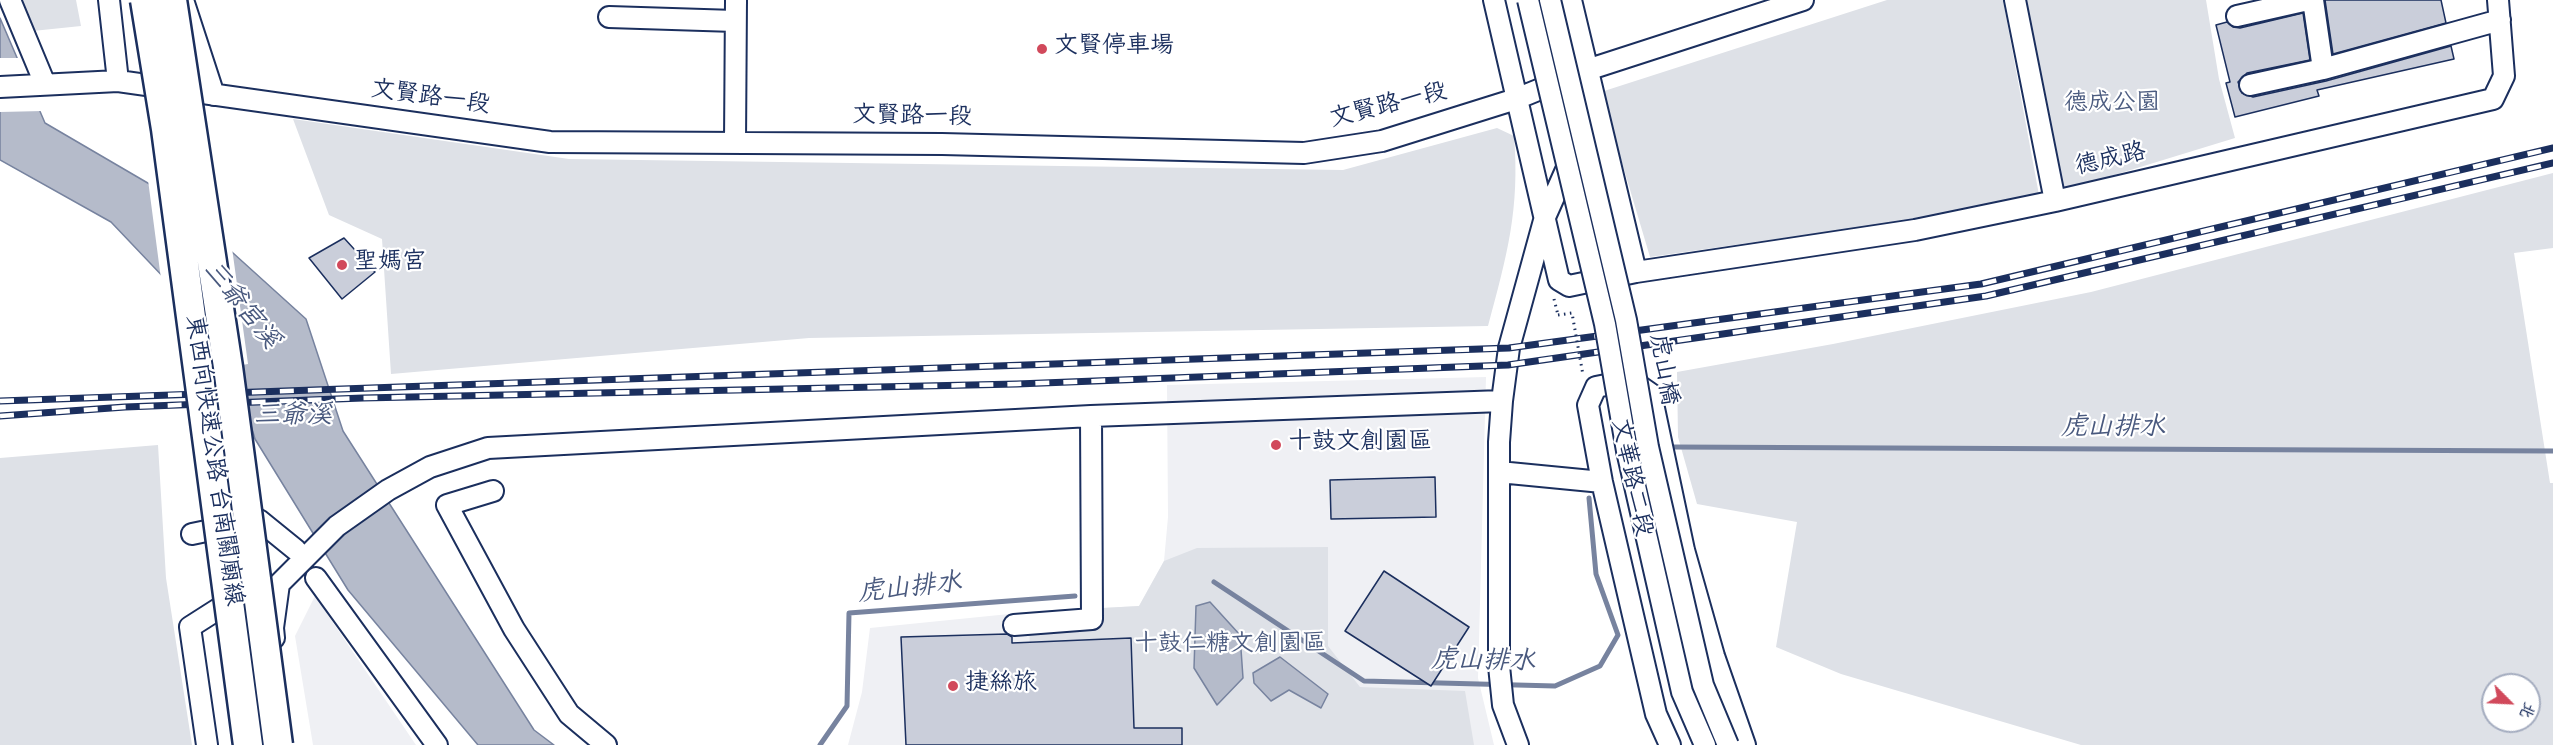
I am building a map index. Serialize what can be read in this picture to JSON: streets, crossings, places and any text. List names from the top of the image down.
{
  "streets": {
    "highway": ["東西向快速公路 台南關廟線"],
    "street": [
      "文賢路一段",
      "德成路",
      "虎山橋",
      "文華路二段"
    ]
  },
  "water": ["三爺宮溪", "三爺溪", "虎山排水"],
  "parks": ["德成公園", "十鼓仁糖文創園區"],
  "places": [
    "文賢停車場",
    "聖媽宮",
    "十鼓文創園區",
    "捷絲旅"
  ],
  "north": "bottom right"
}
